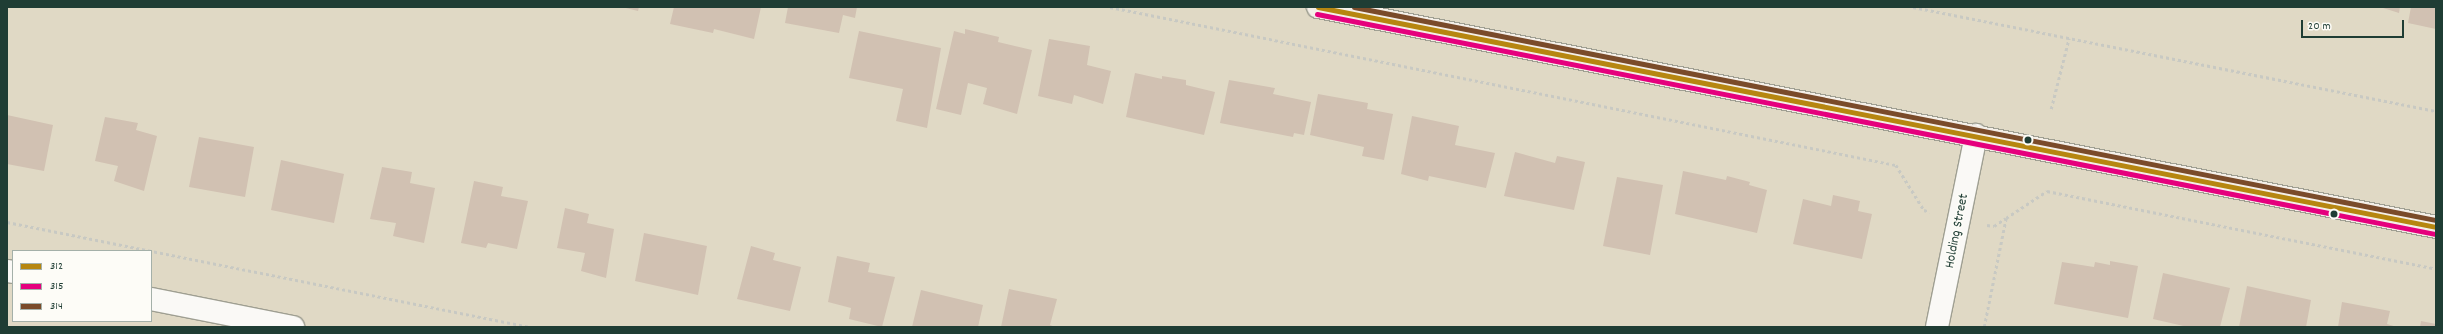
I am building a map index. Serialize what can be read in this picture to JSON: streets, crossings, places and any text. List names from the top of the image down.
{
  "streets": {
    "street": ["Holding Street"]
  },
  "lines": ["transit line 312", "transit line 314", "transit line 315"],
  "legend": ["312", "315", "314"],
  "scale_bar": "20 m"
}
